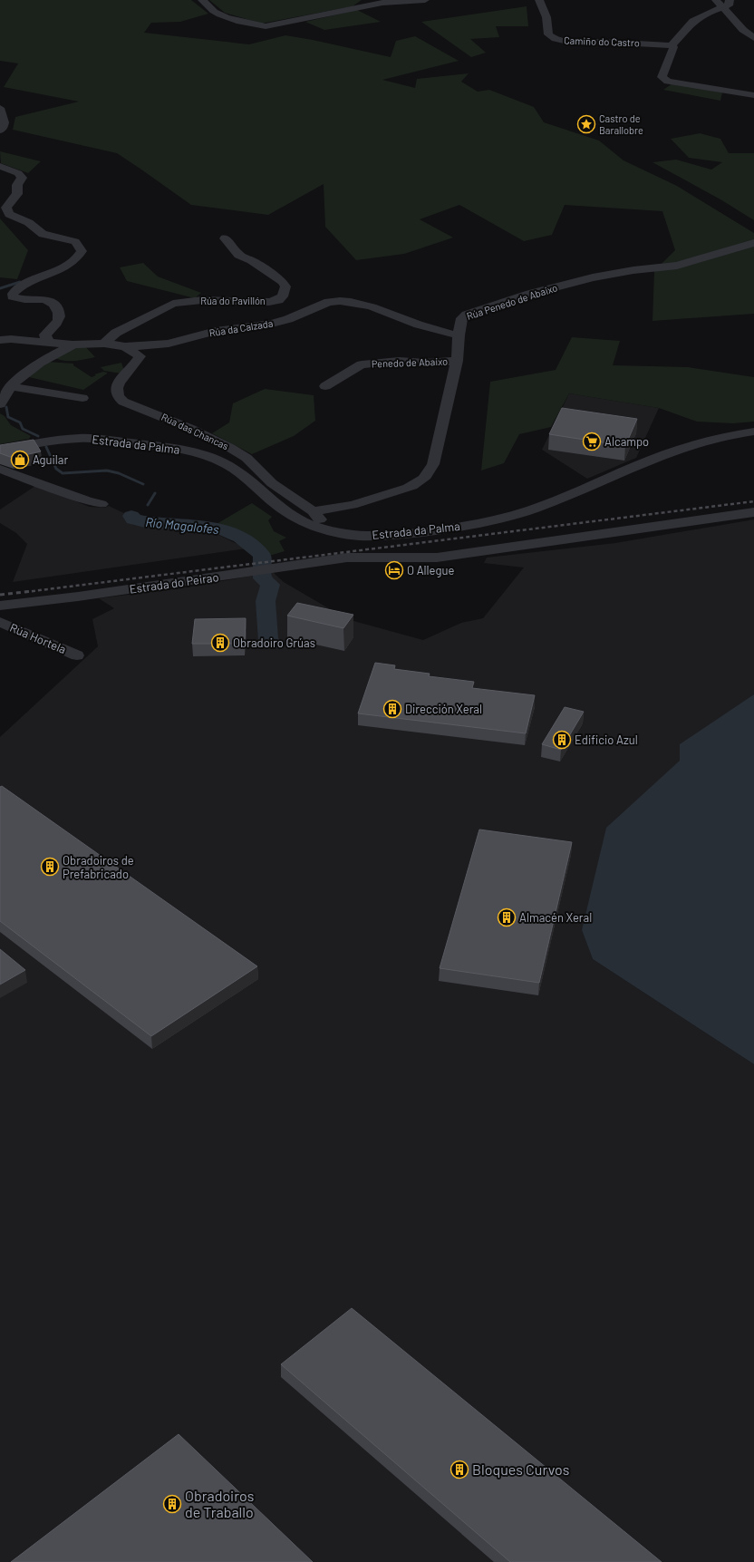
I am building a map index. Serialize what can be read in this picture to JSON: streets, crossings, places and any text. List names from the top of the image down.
{
  "streets": {
    "street": [
      "Camiño do Castro",
      "Rúa do Pavillón",
      "Rúa Penedo de Abaixo",
      "Rúa da Calzada",
      "Penedo de Abaixo",
      "Rúa das Chancas",
      "Estrada da Palma",
      "Estrada do Peirao",
      "Rúa Hortela"
    ]
  },
  "crossings": [
    ["Rúa do Pavillón", "Rúa das Chancas"],
    ["Rúa Penedo de Abaixo", "Rúa da Calzada"],
    ["Rúa Penedo de Abaixo", "Penedo de Abaixo"],
    ["Rúa Penedo de Abaixo", "Rúa das Chancas"],
    ["Rúa da Calzada", "Rúa das Chancas"],
    ["Rúa das Chancas", "Estrada da Palma"],
    ["Estrada do Peirao", "Rúa Hortela"]
  ],
  "water": ["Río Magalofes"],
  "places": {
    "place": ["Castro de Barallobre"],
    "supermarket": ["Alcampo"],
    "shop": ["Aguilar"],
    "hotel": ["O Allegue"],
    "building": [
      "Obradoiro Grúas",
      "Dirección Xeral",
      "Edificio Azul",
      "Obradoiros de Prefabricado",
      "Almacén Xeral",
      "Bloques Curvos",
      "Obradoiros de Traballo"
    ]
  }
}
